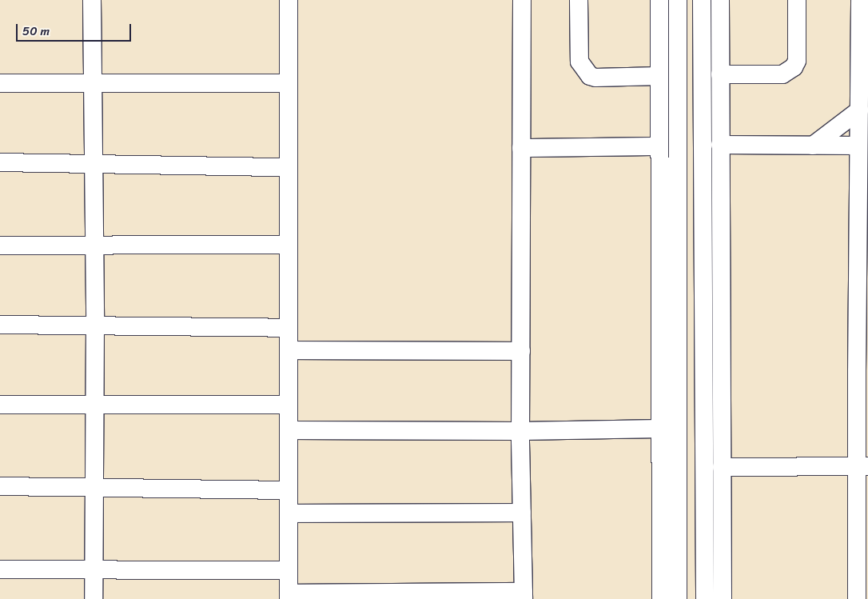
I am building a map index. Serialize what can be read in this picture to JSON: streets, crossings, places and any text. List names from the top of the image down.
{
  "scale_bar": "50 m"
}
